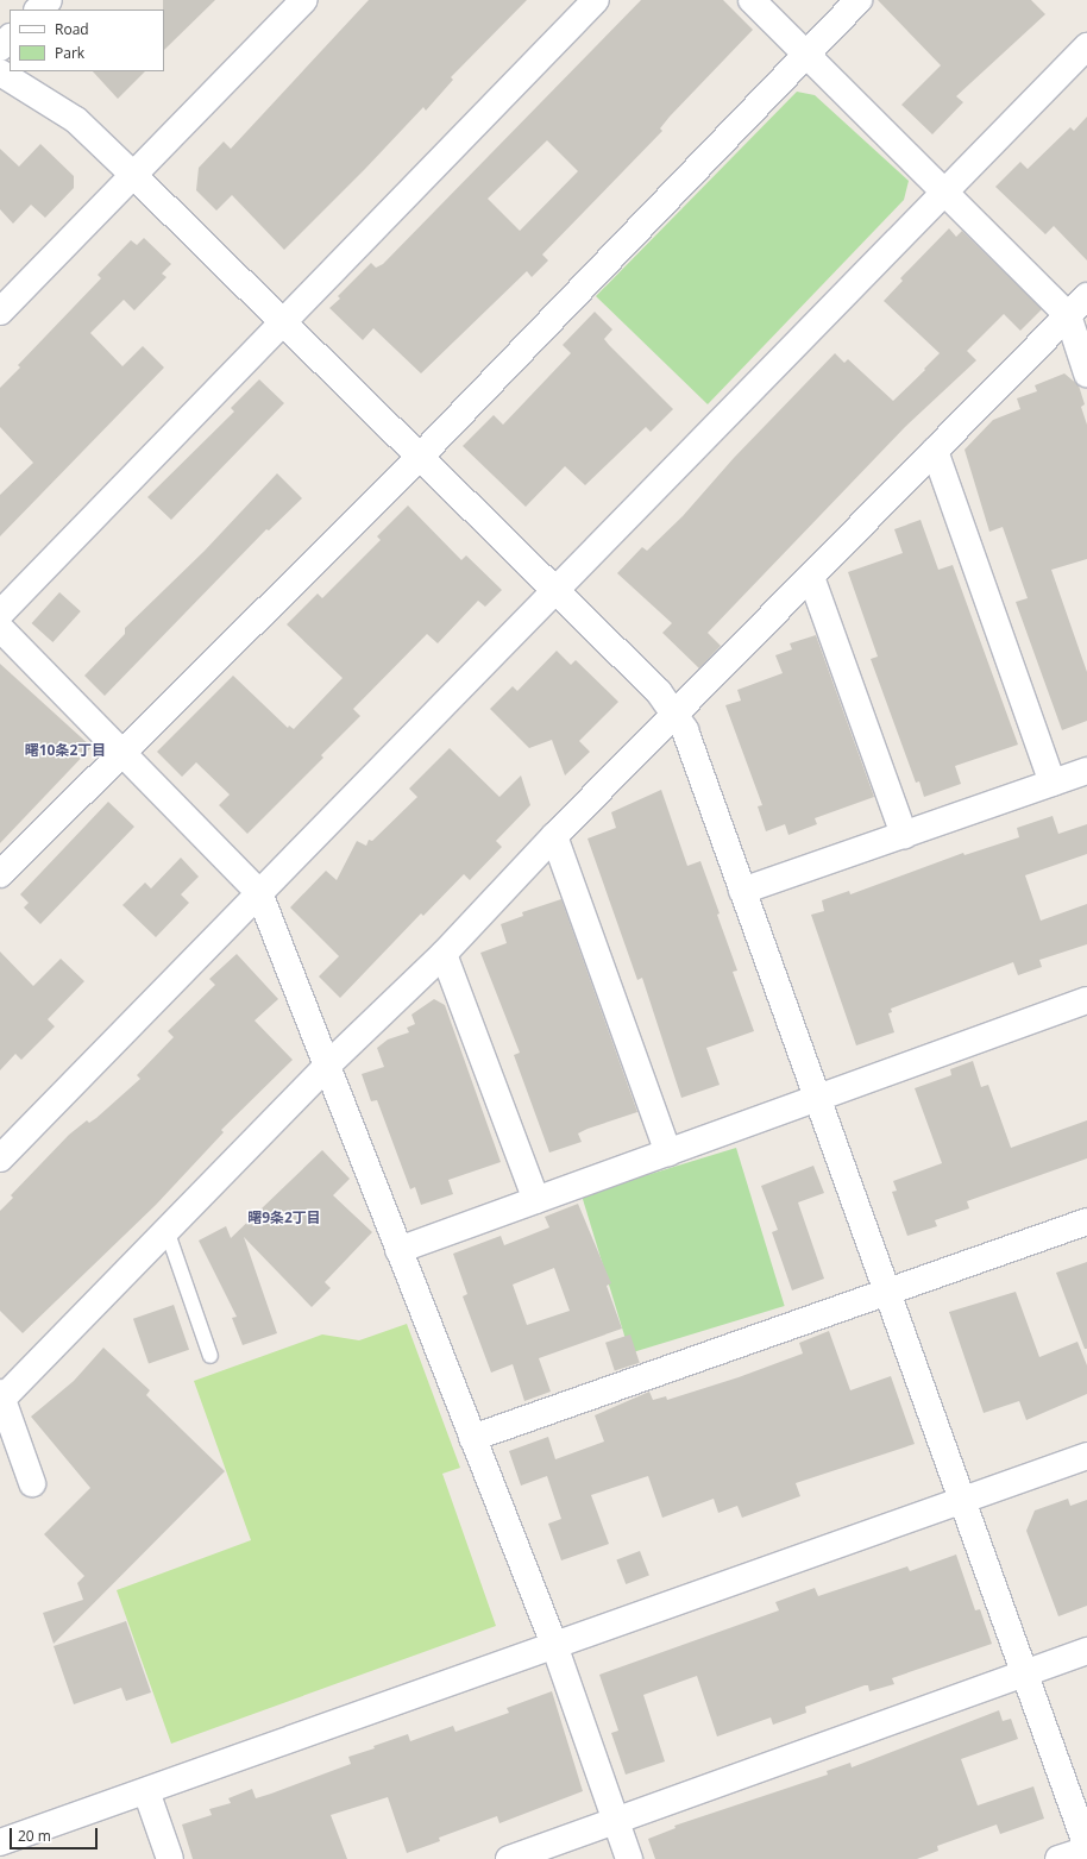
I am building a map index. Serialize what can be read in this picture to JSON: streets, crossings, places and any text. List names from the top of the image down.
{
  "districts": ["曙10条2丁目", "曙9条2丁目"],
  "legend": ["Road", "Park"],
  "scale_bar": "20 m"
}
